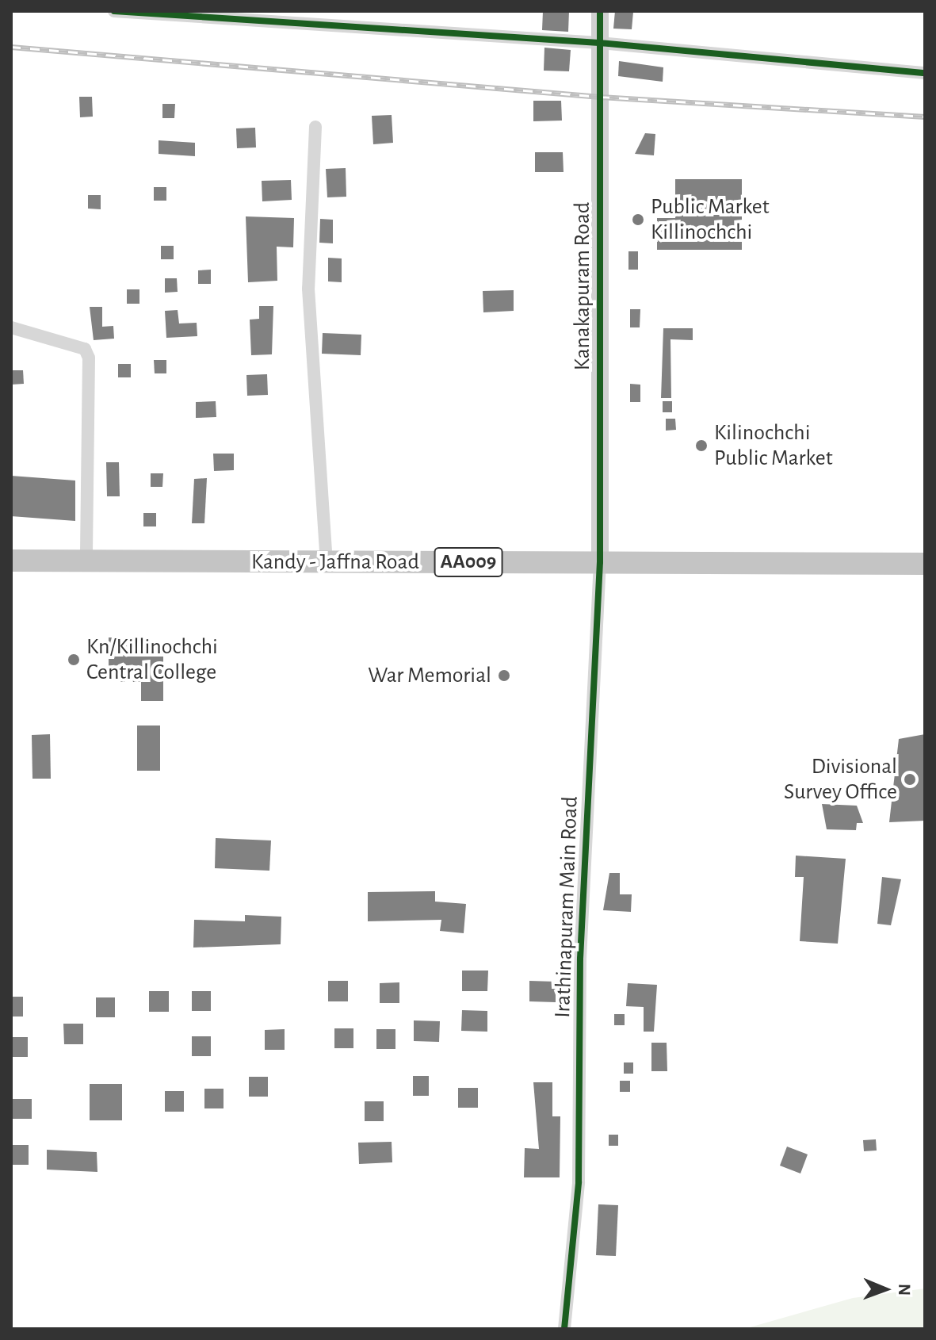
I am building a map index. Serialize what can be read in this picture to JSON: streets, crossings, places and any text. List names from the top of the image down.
{
  "streets": {
    "highway": ["Kandy - Jaffna Road", "AA009"],
    "street": ["Kanakapuram Road", "Irathinapuram Main Road"]
  },
  "crossings": [
    ["Kanakapuram Road", "Kandy - Jaffna Road"],
    ["Kanakapuram Road", "Irathinapuram Main Road"],
    ["Kandy - Jaffna Road", "Irathinapuram Main Road"]
  ],
  "places": [
    "Public Market Killinochchi",
    "Kilinochchi Public Market",
    "Kn/Killinochchi Central College",
    "War Memorial",
    "Divisional Survey Office"
  ],
  "north": "right"
}
